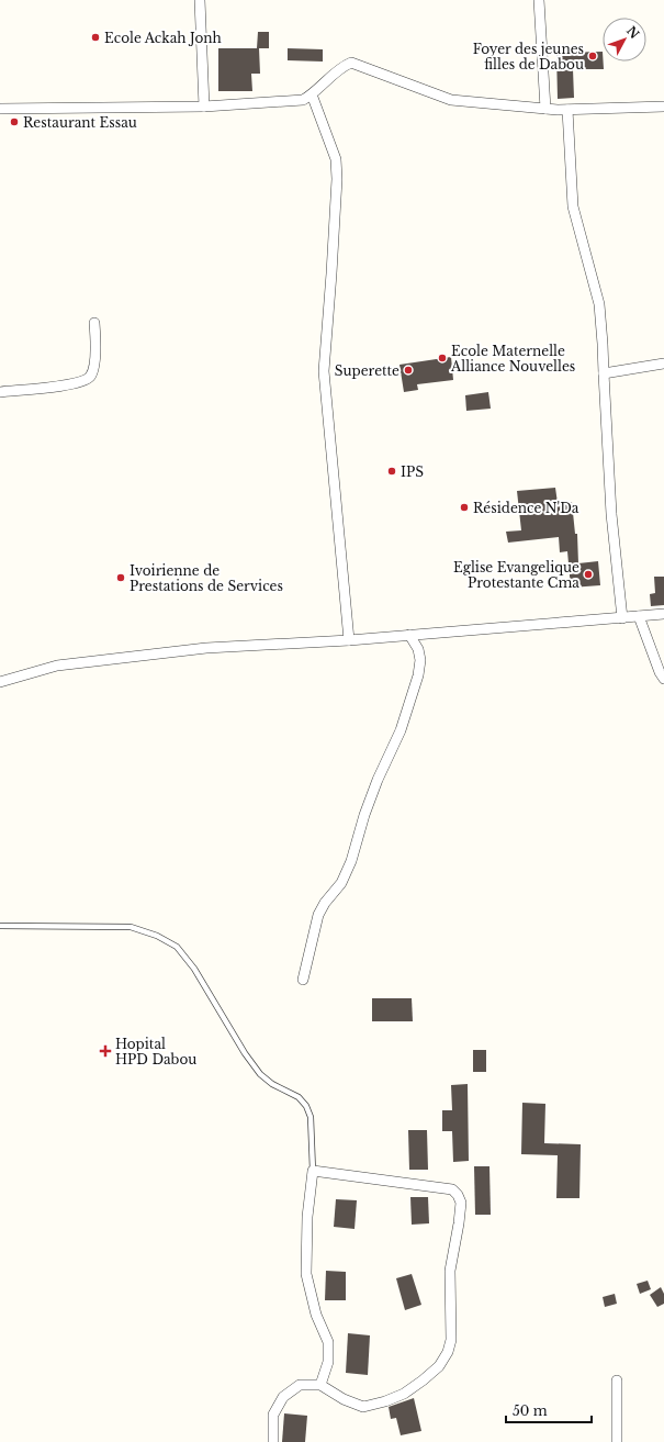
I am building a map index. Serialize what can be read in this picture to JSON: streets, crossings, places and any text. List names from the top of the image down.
{
  "places": {
    "other": [
      "Ecole Ackah Jonh",
      "Foyer des jeunes filles de Dabou",
      "Restaurant Essau",
      "Ecole Maternelle Alliance Nouvelles",
      "Superette",
      "IPS",
      "Résidence N'Da",
      "Eglise Evangelique Protestante Cma",
      "Ivoirienne de Prestations de Services"
    ],
    "health": ["Hopital HPD Dabou"]
  },
  "scale_bar": "50 m",
  "north": "top right"
}
